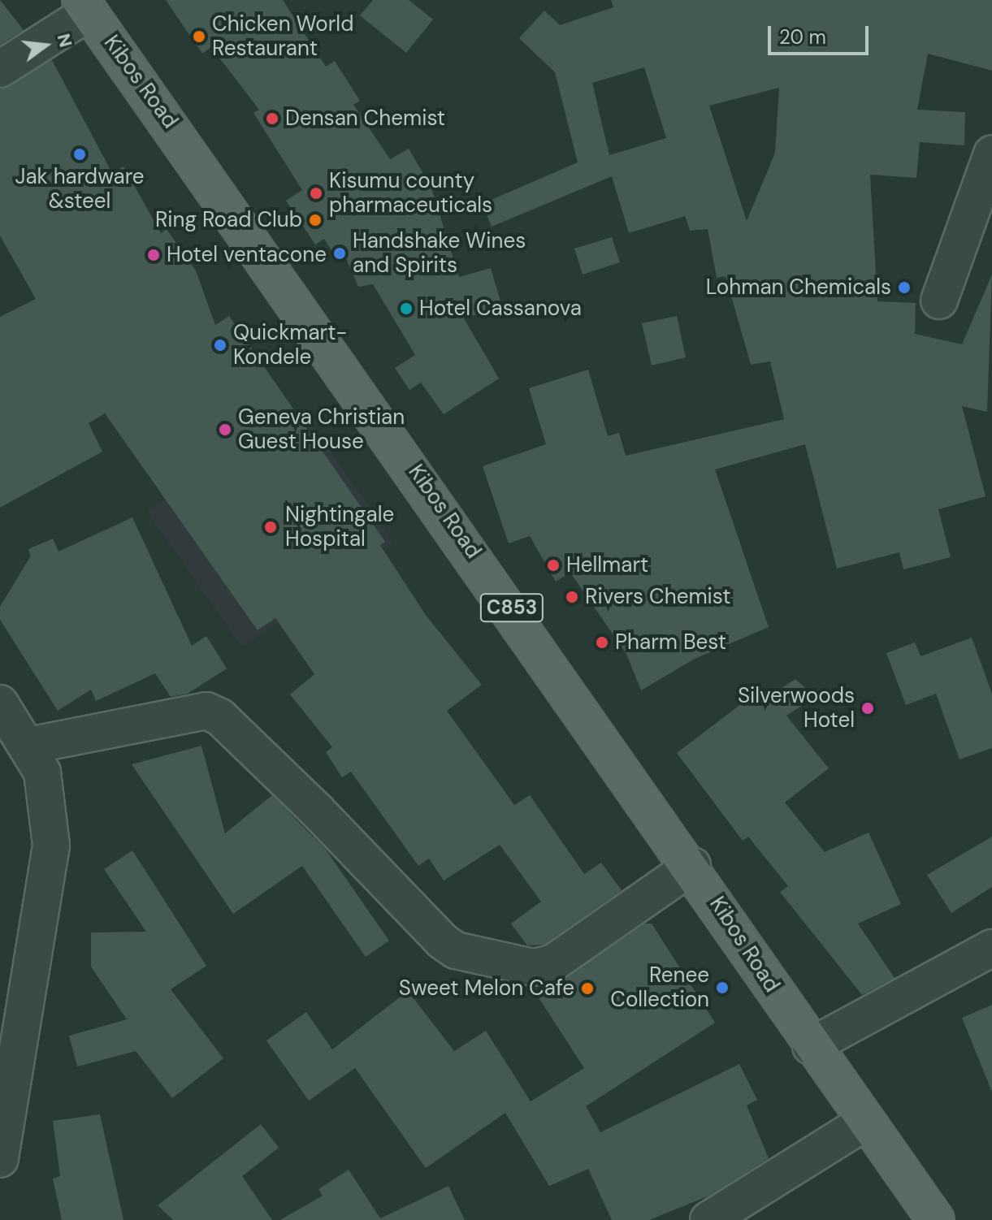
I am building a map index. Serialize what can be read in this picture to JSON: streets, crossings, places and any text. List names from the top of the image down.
{
  "streets": {
    "main road": ["Kibos Road", "C853"]
  },
  "places": [
    "Chicken World Restaurant",
    "Densan Chemist",
    "Jak hardware &steel",
    "Kisumu county pharmaceuticals",
    "Ring Road Club",
    "Handshake Wines and Spirits",
    "Hotel ventacone",
    "Lohman Chemicals",
    "Hotel Cassanova",
    "Quickmart- Kondele",
    "Geneva Christian Guest House",
    "Nightingale Hospital",
    "Hellmart",
    "Rivers Chemist",
    "Pharm Best",
    "Silverwoods Hotel",
    "Renee Collection",
    "Sweet Melon Cafe"
  ],
  "scale_bar": "20 m",
  "north": "right"
}
